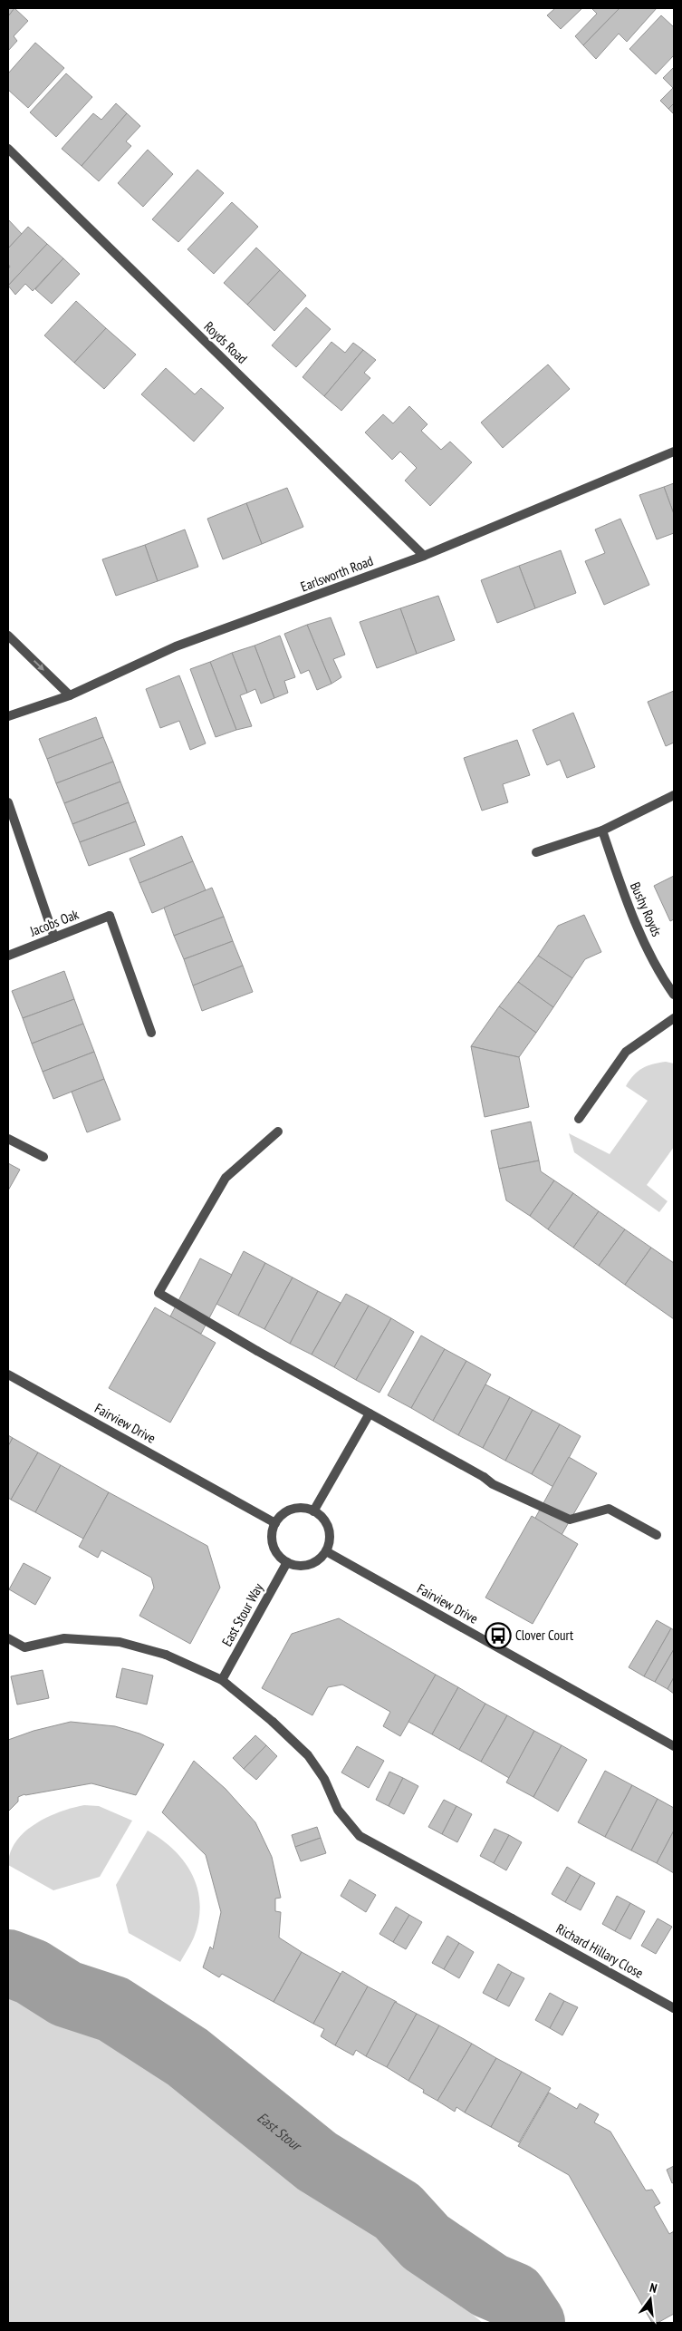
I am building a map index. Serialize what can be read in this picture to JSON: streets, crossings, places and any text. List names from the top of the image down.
{
  "streets": {
    "street": [
      "Royds Road",
      "Earlsworth Road",
      "Bushy Royds",
      "Jacobs Oak",
      "Fairview Drive",
      "East Stour Way",
      "Richard Hillary Close"
    ]
  },
  "crossings": [
    ["Royds Road", "Earlsworth Road"],
    ["Fairview Drive", "East Stour Way"],
    ["East Stour Way", "Richard Hillary Close"]
  ],
  "water": ["East Stour"],
  "places": {
    "bus stop": ["Clover Court"]
  },
  "north": "top"
}
